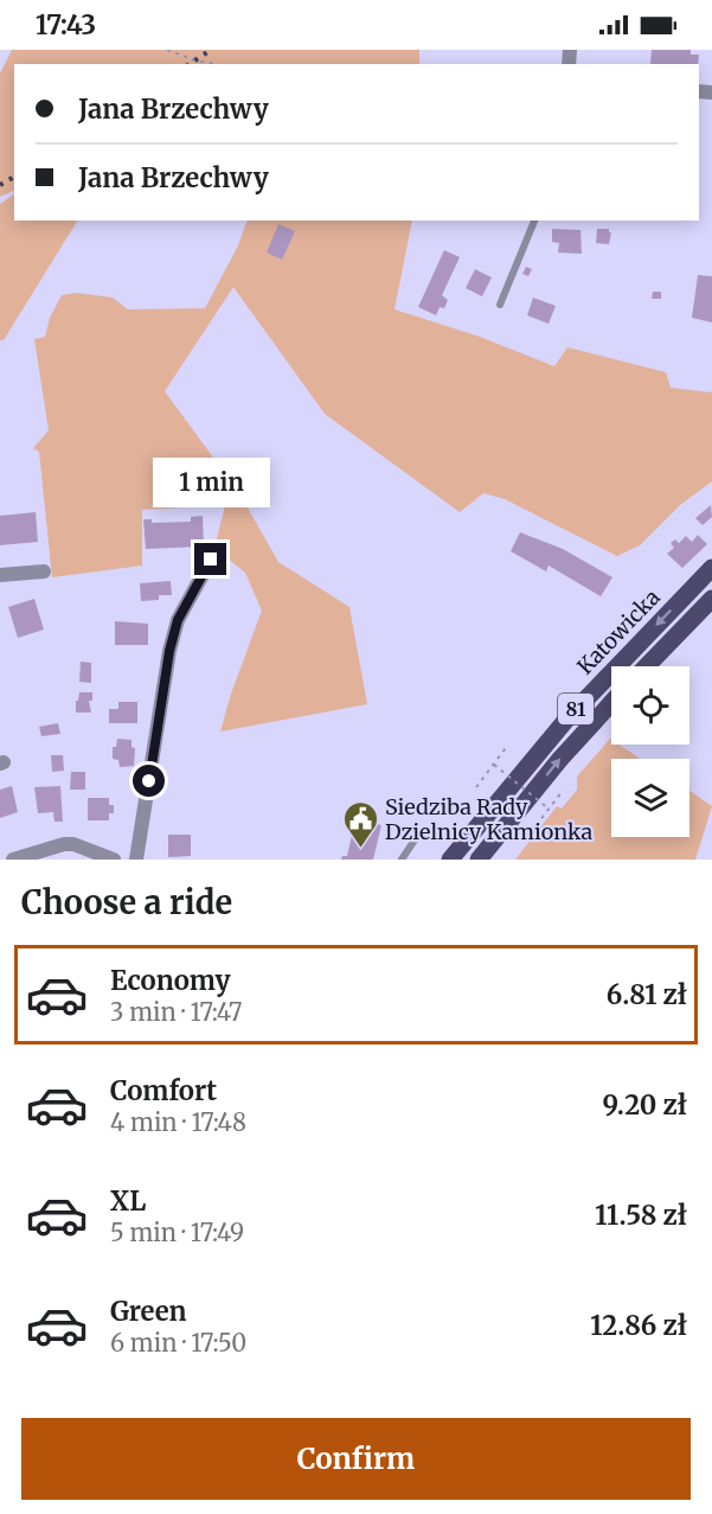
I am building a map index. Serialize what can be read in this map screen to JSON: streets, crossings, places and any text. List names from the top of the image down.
{
  "streets": {
    "main road": ["Katowicka", "81"]
  },
  "places": {
    "public building": ["Siedziba Rady Dzielnicy Kamionka"]
  },
  "page": {
    "status": "17:43",
    "banner": ["Jana Brzechwy", "Jana Brzechwy"],
    "bubble": "1 min",
    "heading": "Choose a ride",
    "list": [
      {
        "name": "Economy",
        "note": "3 min · 17:47",
        "value": "6.81 zł"
      },
      {
        "name": "Comfort",
        "note": "4 min · 17:48",
        "value": "9.20 zł"
      },
      {
        "name": "XL",
        "note": "5 min · 17:49",
        "value": "11.58 zł"
      },
      {
        "name": "Green",
        "note": "6 min · 17:50",
        "value": "12.86 zł"
      }
    ],
    "buttons": "Confirm"
  }
}
